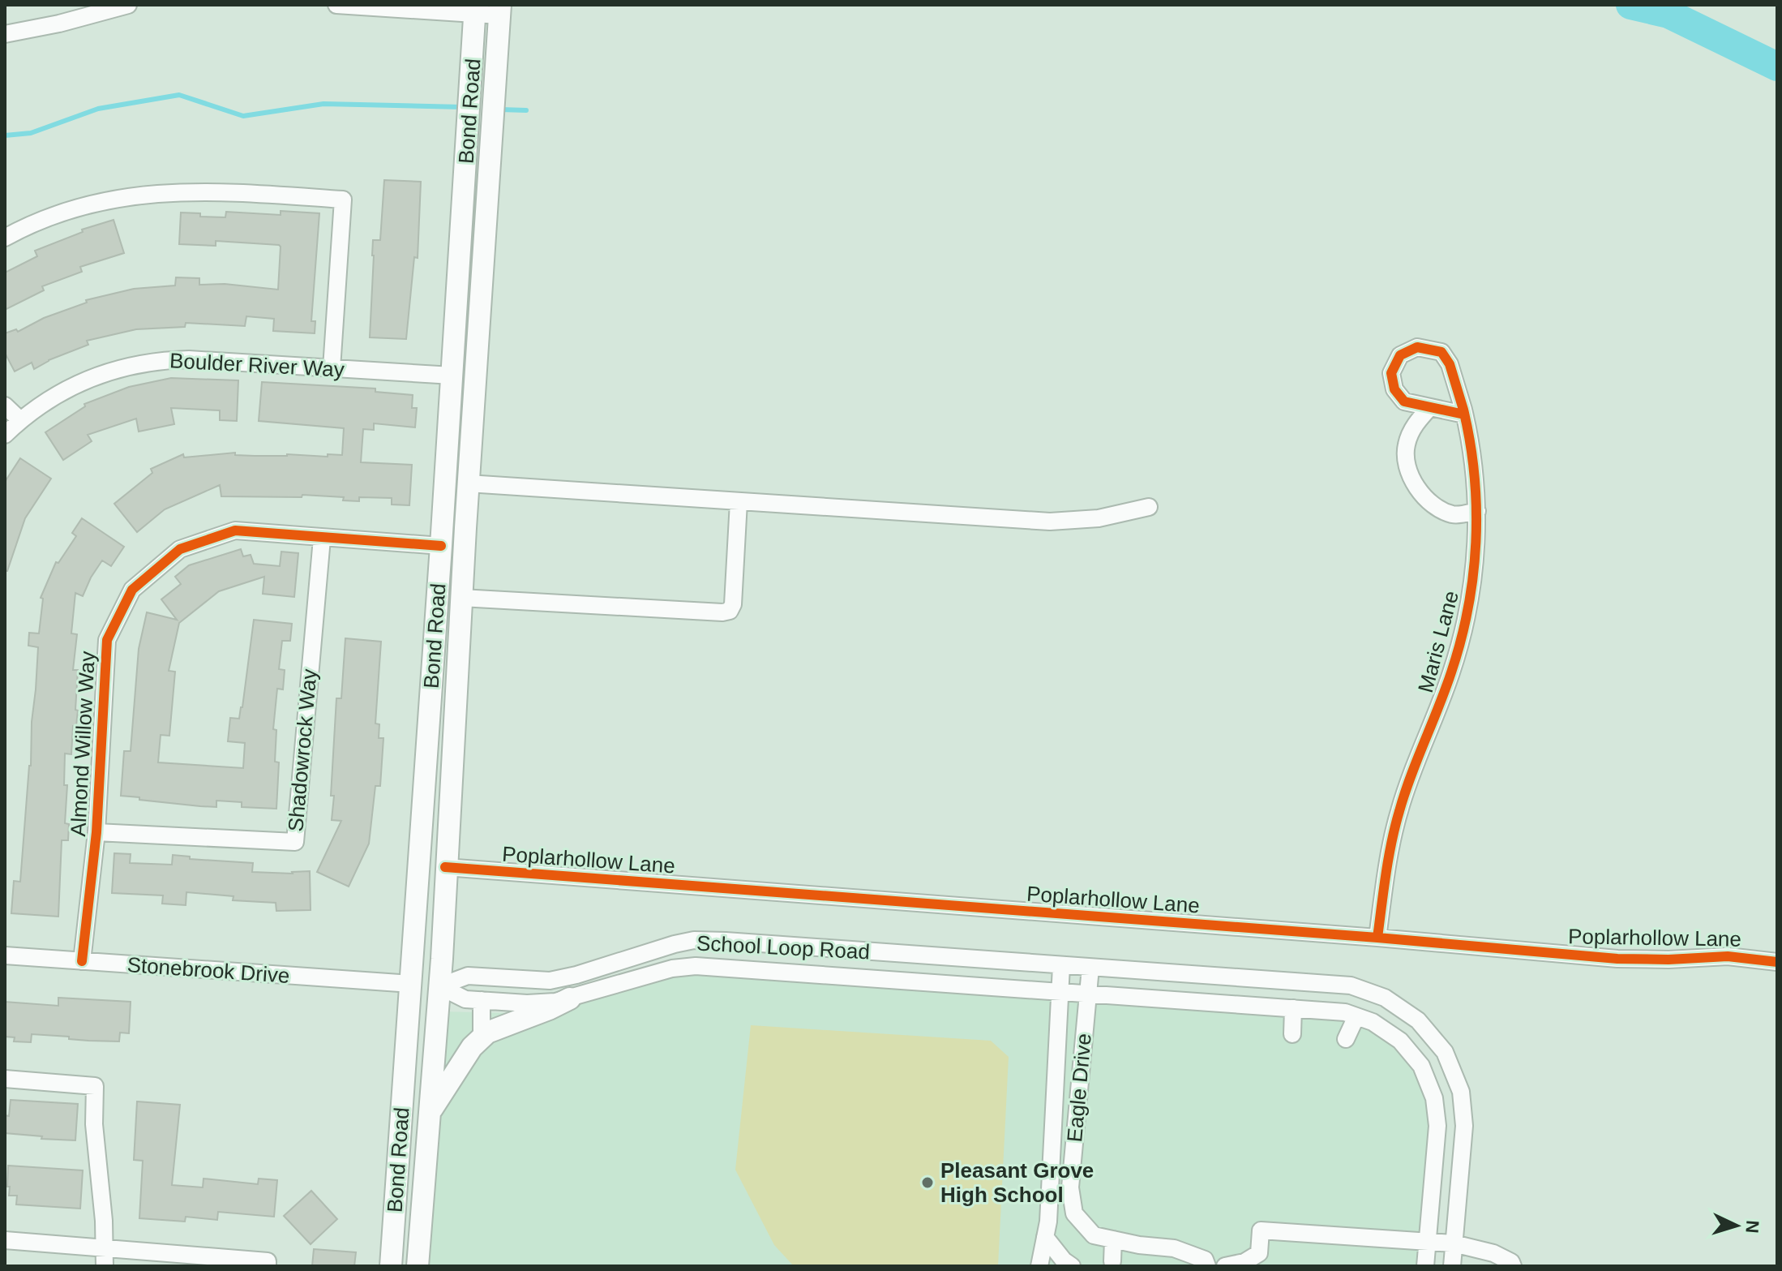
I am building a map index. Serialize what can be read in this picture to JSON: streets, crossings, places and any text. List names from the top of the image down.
{
  "streets": {
    "main road": ["Bond Road"],
    "street": [
      "Boulder River Way",
      "Maris Lane",
      "Almond Willow Way",
      "Shadowrock Way",
      "Poplarhollow Lane",
      "School Loop Road",
      "Stonebrook Drive",
      "Eagle Drive"
    ]
  },
  "crossings": [
    ["Bond Road", "Boulder River Way"],
    ["Bond Road", "Almond Willow Way"],
    ["Bond Road", "Poplarhollow Lane"],
    ["Bond Road", "School Loop Road"],
    ["Bond Road", "Stonebrook Drive"],
    ["Maris Lane", "Poplarhollow Lane"],
    ["Almond Willow Way", "Shadowrock Way"],
    ["Almond Willow Way", "Stonebrook Drive"],
    ["School Loop Road", "Eagle Drive"]
  ],
  "places": ["Pleasant Grove High School"],
  "north": "right"
}
